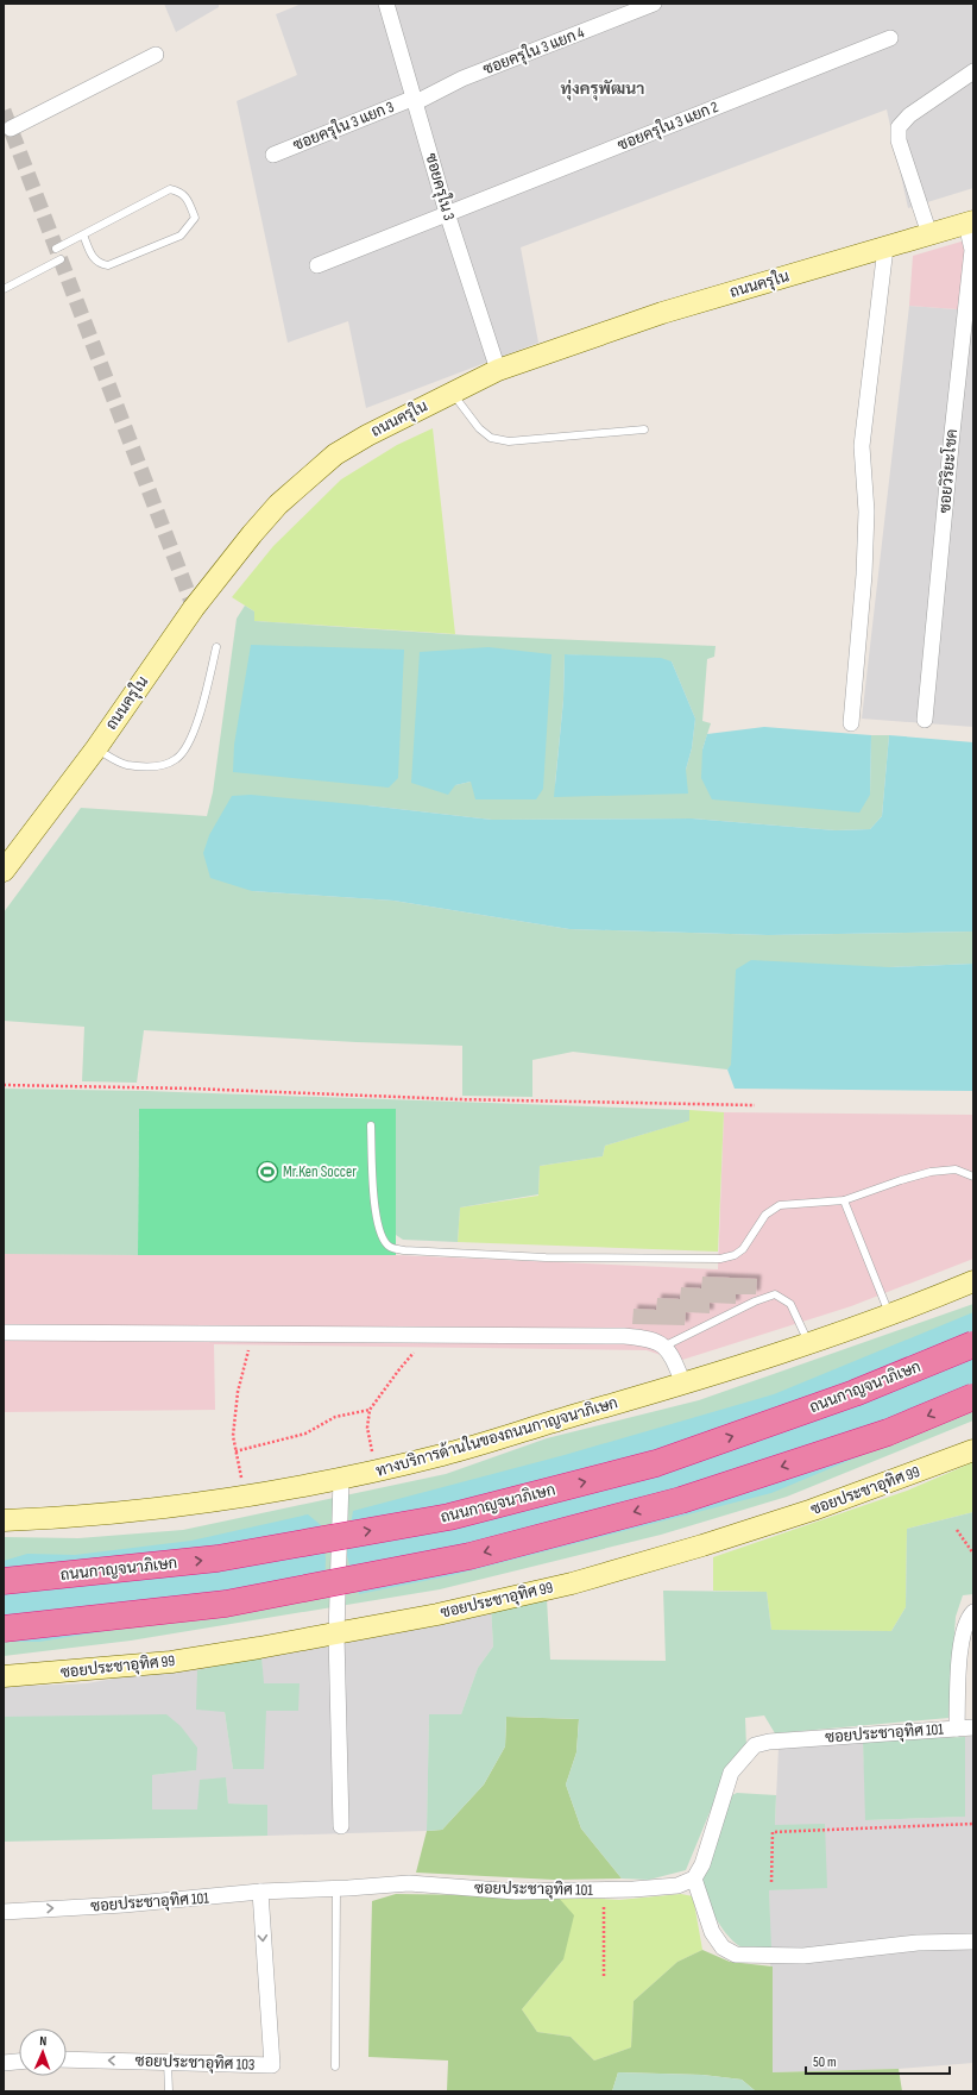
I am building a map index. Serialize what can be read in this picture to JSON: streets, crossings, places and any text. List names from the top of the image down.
{
  "streets": {
    "highway": ["ถนนกาญจนาภิเษก"],
    "main road": ["ถนนครุใน", "ทางบริการด้านในของถนนกาญจนาภิเษก", "ซอยประชาอุทิศ 99"],
    "street": [
      "ซอยครุใน 3 แยก 4",
      "ซอยครุใน 3 แยก 3",
      "ซอยครุใน 3 แยก 2",
      "ซอยครุใน 3",
      "ซอยวิริยะโชค",
      "ซอยประชาอุทิศ 101",
      "ซอยประชาอุทิศ 103"
    ]
  },
  "crossings": [
    ["ซอยครุใน 3 แยก 4", "ซอยครุใน 3 แยก 3"],
    ["ซอยครุใน 3 แยก 4", "ซอยครุใน 3"],
    ["ซอยครุใน 3 แยก 3", "ซอยครุใน 3"],
    ["ซอยครุใน 3 แยก 2", "ซอยครุใน 3"],
    ["ซอยครุใน 3", "ถนนครุใน"],
    ["ถนนครุใน", "ซอยวิริยะโชค"],
    ["ซอยประชาอุทิศ 101", "ซอยประชาอุทิศ 103"]
  ],
  "districts": ["ทุ่งครุพัฒนา"],
  "places": {
    "sports": ["Mr.Ken Soccer"]
  },
  "scale_bar": "50 m",
  "north": "top"
}
